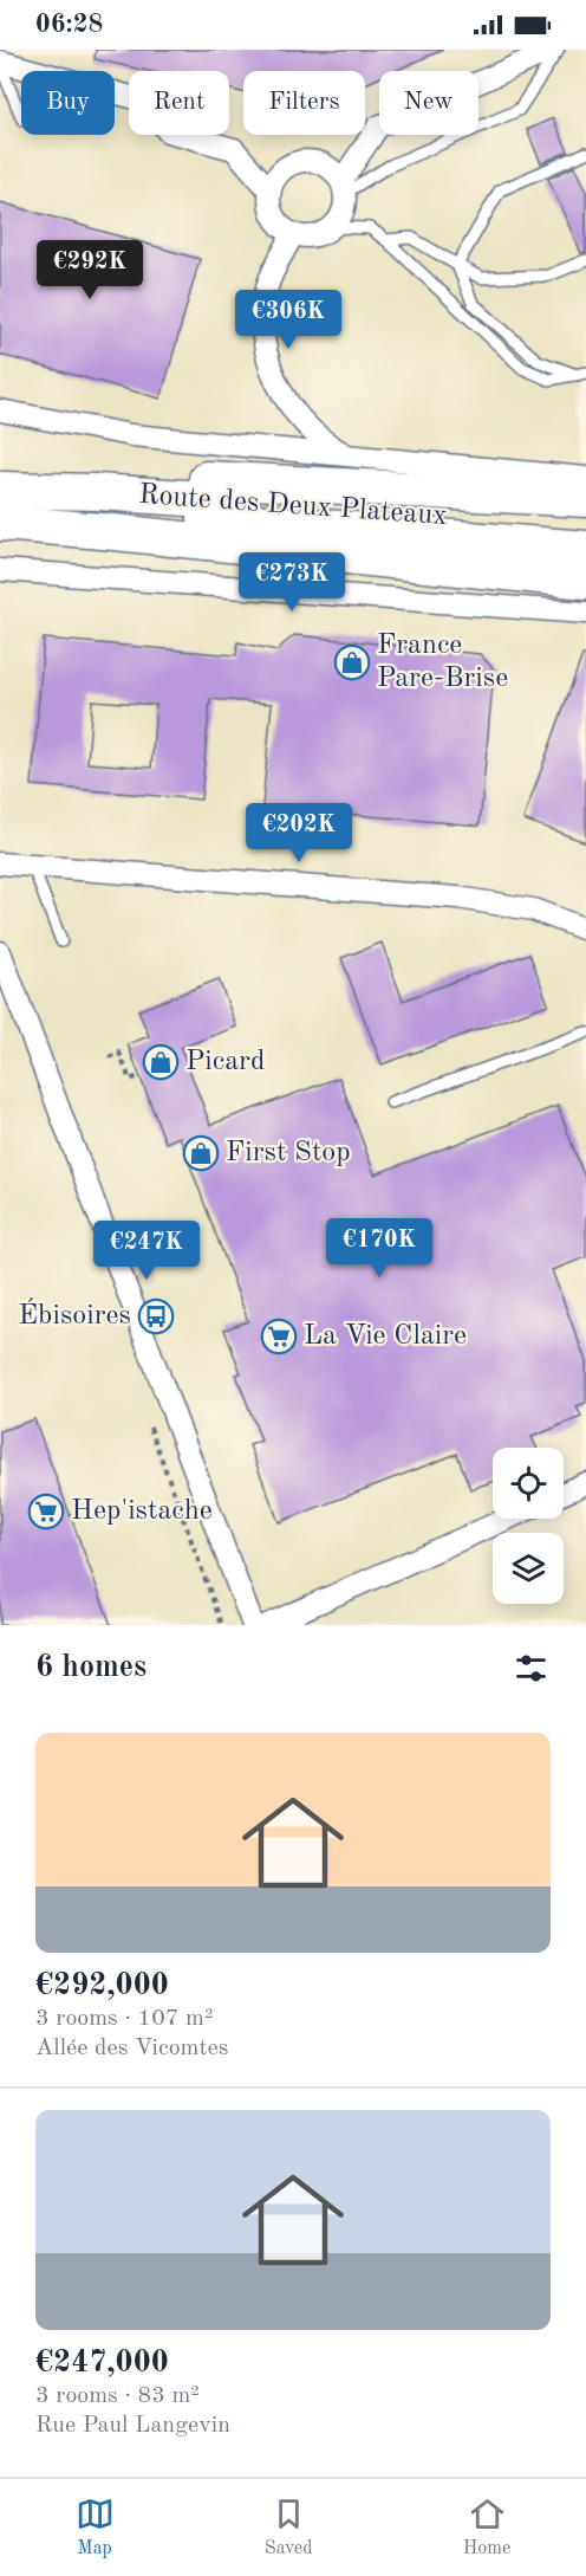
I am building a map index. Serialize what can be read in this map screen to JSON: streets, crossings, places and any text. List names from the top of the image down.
{
  "streets": {
    "main road": ["Route des Deux Plateaux"]
  },
  "places": {
    "shop": ["France Pare-Brise", "Picard", "First Stop"],
    "bus stop": ["Ébisoires"],
    "supermarket": ["La Vie Claire", "Hep'istache"]
  },
  "page": {
    "status": "06:28",
    "chip": [
      "Buy",
      "Rent",
      "Filters",
      "New"
    ],
    "price": [
      "€292K",
      "€306K",
      "€273K",
      "€202K",
      "€170K",
      "€247K"
    ],
    "heading": "6 homes",
    "list": [
      {
        "name": "€292,000",
        "note": "3 rooms · 107 m² · Allée des Vicomtes"
      },
      {
        "name": "€247,000",
        "note": "3 rooms · 83 m² · Rue Paul Langevin"
      }
    ],
    "tabs": ["Map", "Saved", "Home"]
  }
}
